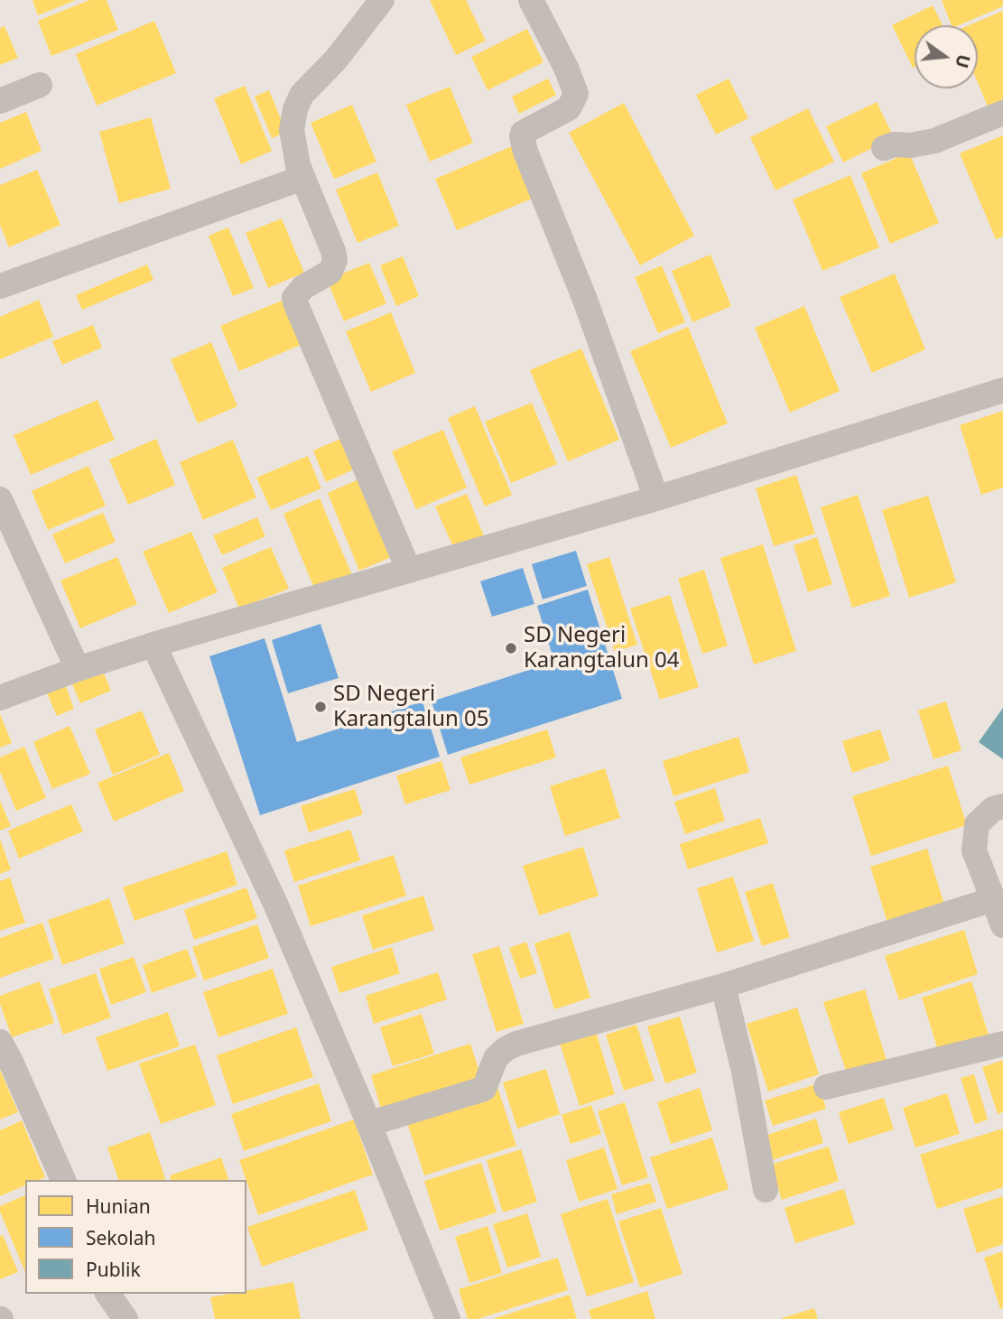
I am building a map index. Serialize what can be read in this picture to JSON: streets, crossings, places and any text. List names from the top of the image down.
{
  "places": ["SD Negeri Karangtalun 04", "SD Negeri Karangtalun 05"],
  "legend": ["Hunian", "Sekolah", "Publik"],
  "north": "right"
}
